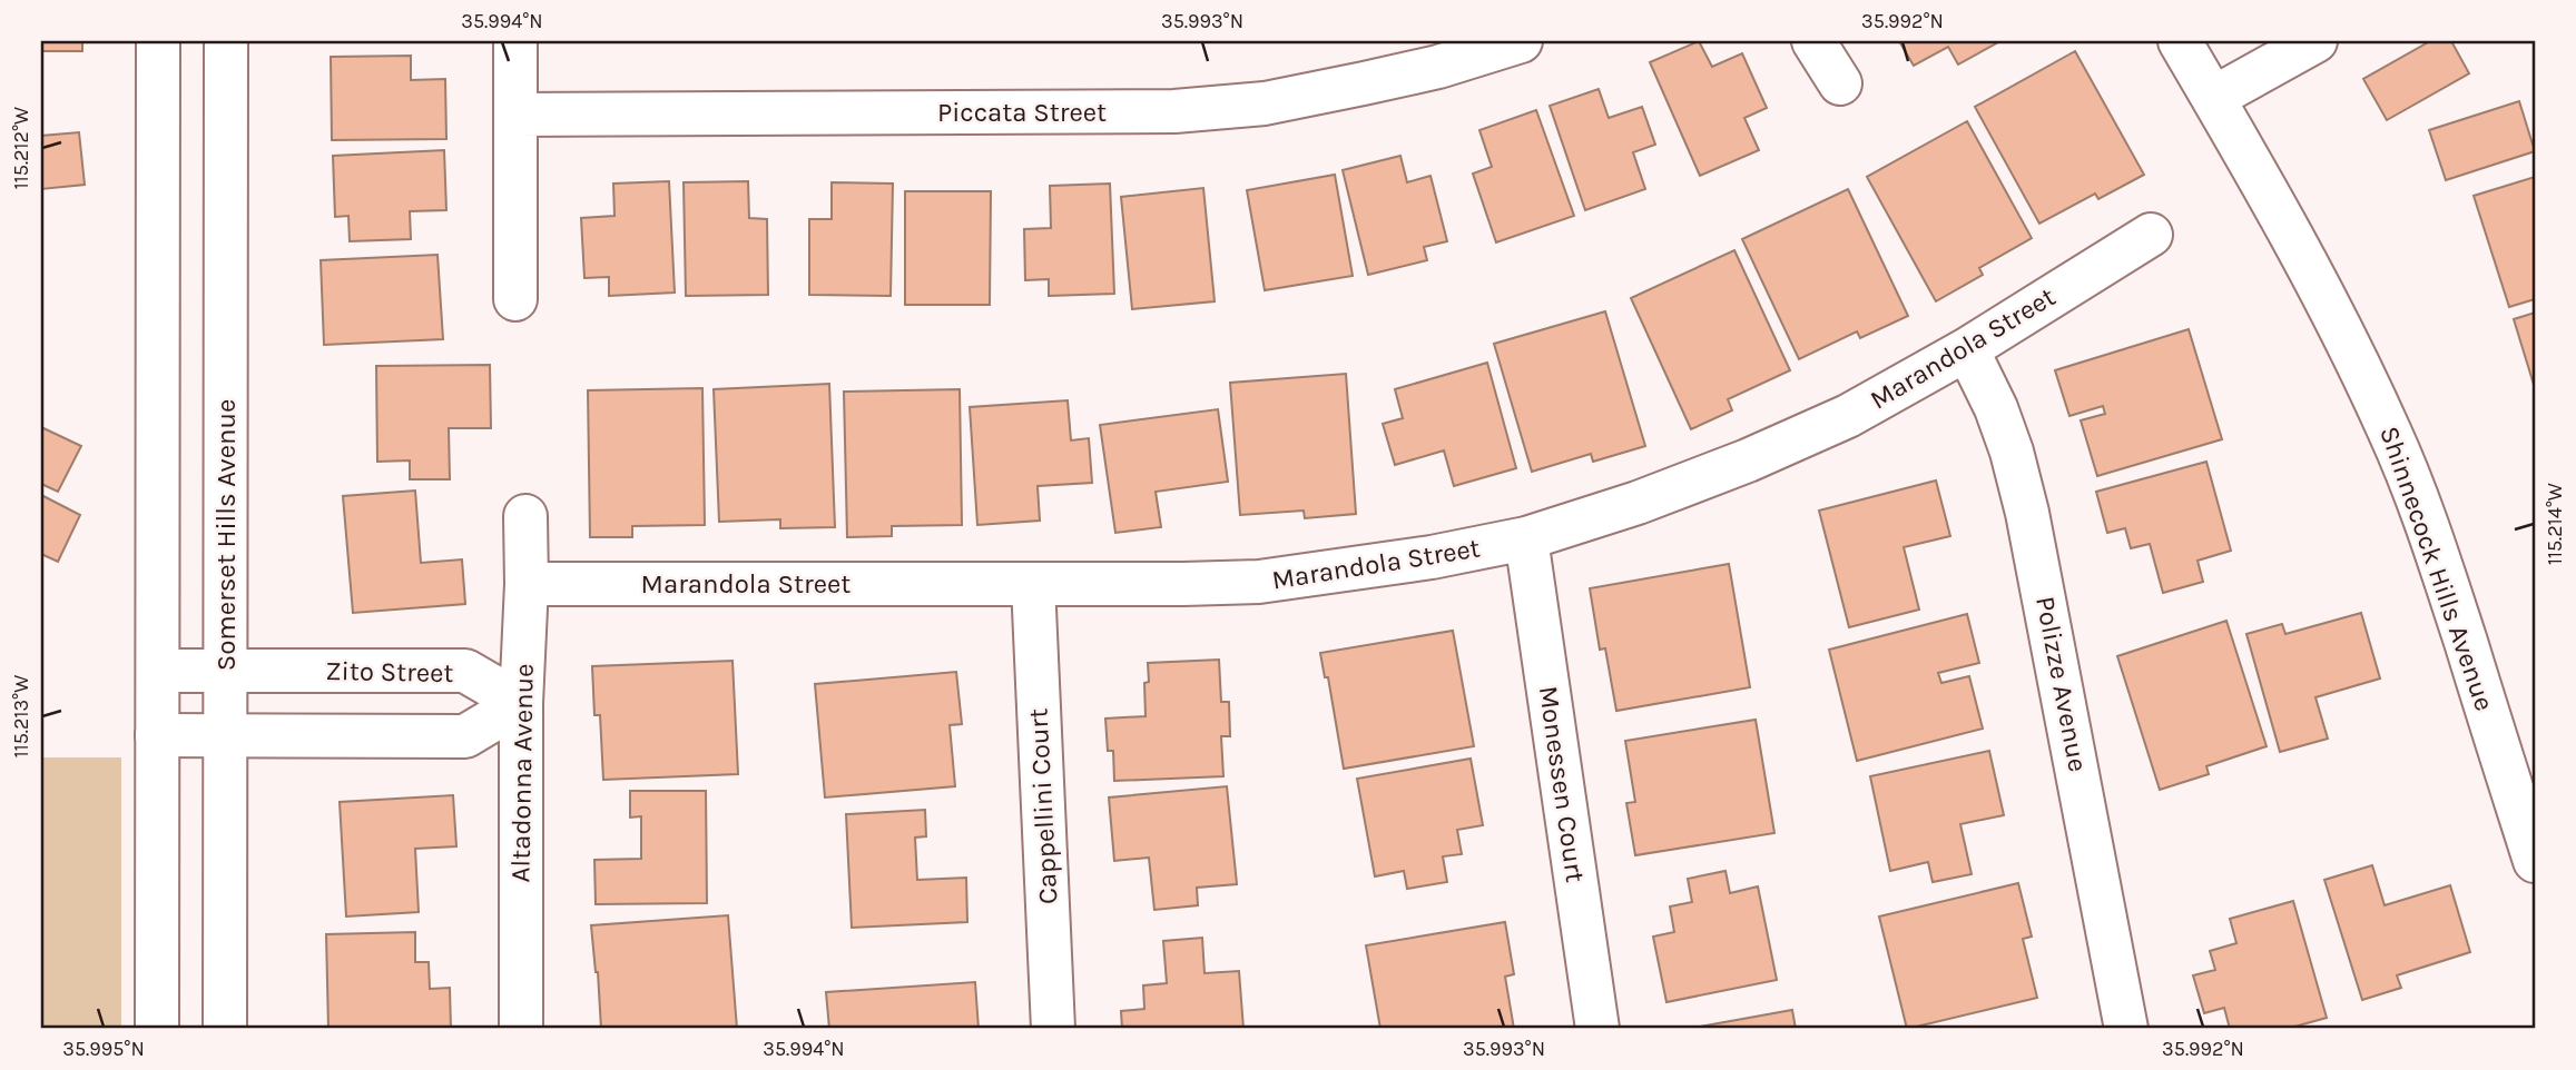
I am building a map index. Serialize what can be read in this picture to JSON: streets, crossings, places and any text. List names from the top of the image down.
{
  "streets": {
    "street": [
      "Piccata Street",
      "Marandola Street",
      "Somerset Hills Avenue",
      "Shinnecock Hills Avenue",
      "Zito Street",
      "Polizze Avenue",
      "Altadonna Avenue",
      "Monessen Court",
      "Cappellini Court"
    ]
  },
  "crossings": [
    ["Marandola Street", "Polizze Avenue"],
    ["Marandola Street", "Altadonna Avenue"],
    ["Marandola Street", "Monessen Court"],
    ["Marandola Street", "Cappellini Court"],
    ["Somerset Hills Avenue", "Zito Street"],
    ["Zito Street", "Altadonna Avenue"]
  ],
  "coordinates": [
    "35.994°N",
    "35.993°N",
    "35.992°N",
    "115.212°W",
    "115.214°W",
    "115.213°W",
    "35.995°N"
  ]
}
